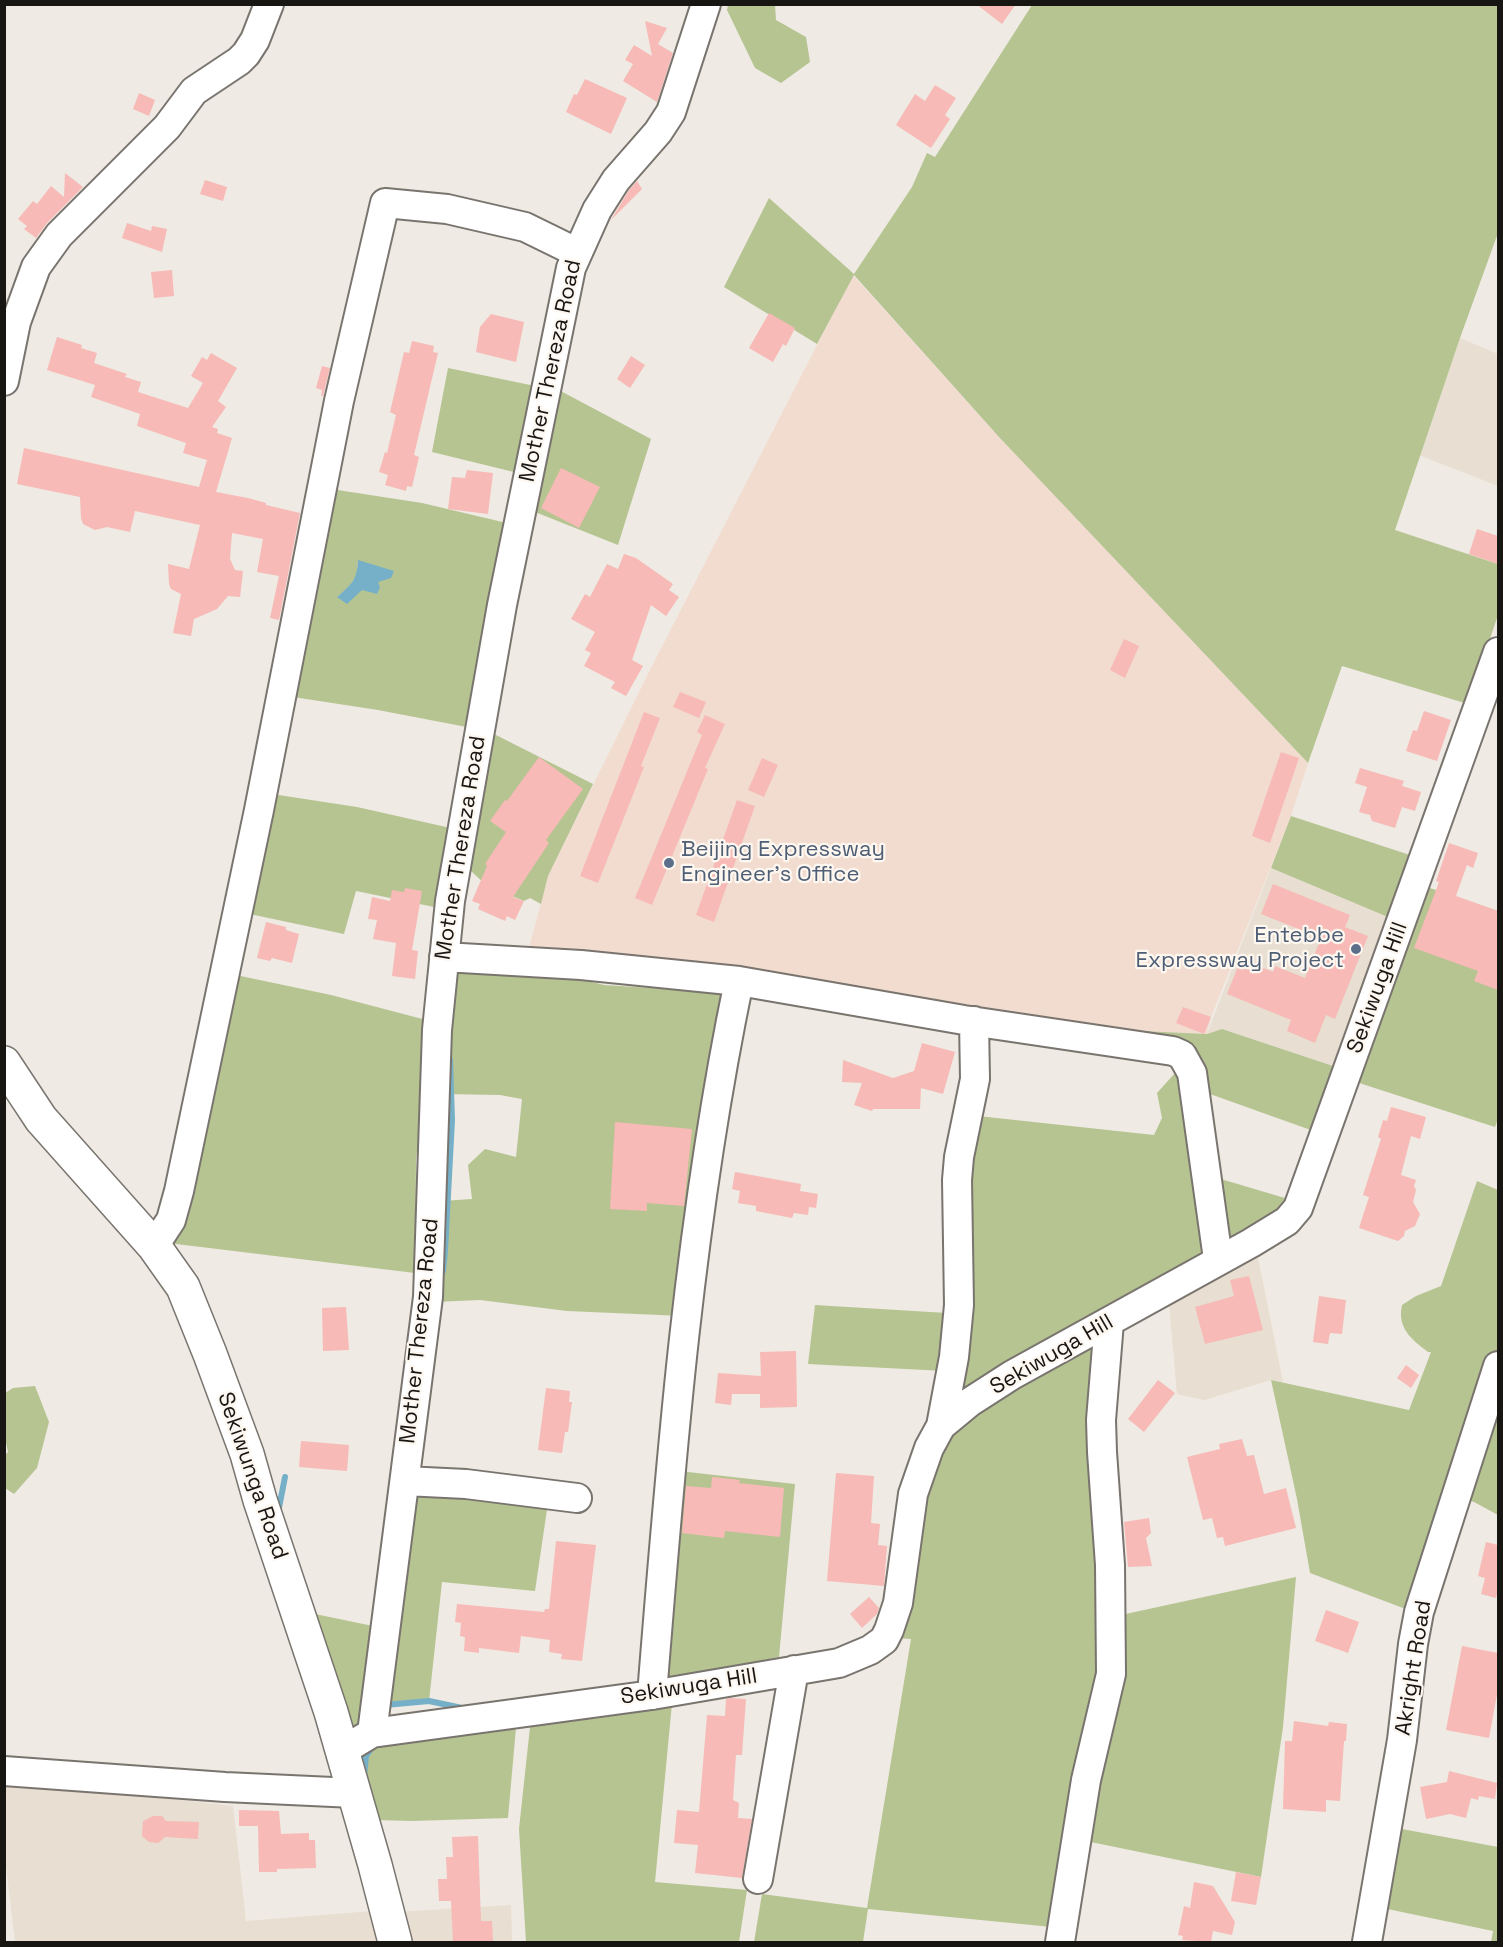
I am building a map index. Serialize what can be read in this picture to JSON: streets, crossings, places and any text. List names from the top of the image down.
{
  "streets": {
    "main road": ["Sekiwunga Road"],
    "street": ["Mother Thereza Road", "Sekiwuga Hill", "Akright Road"]
  },
  "crossings": [
    ["Mother Thereza Road", "Sekiwuga Hill"]
  ],
  "places": ["Beijing Expressway Engineer's Office", "Entebbe Expressway Project"]
}
